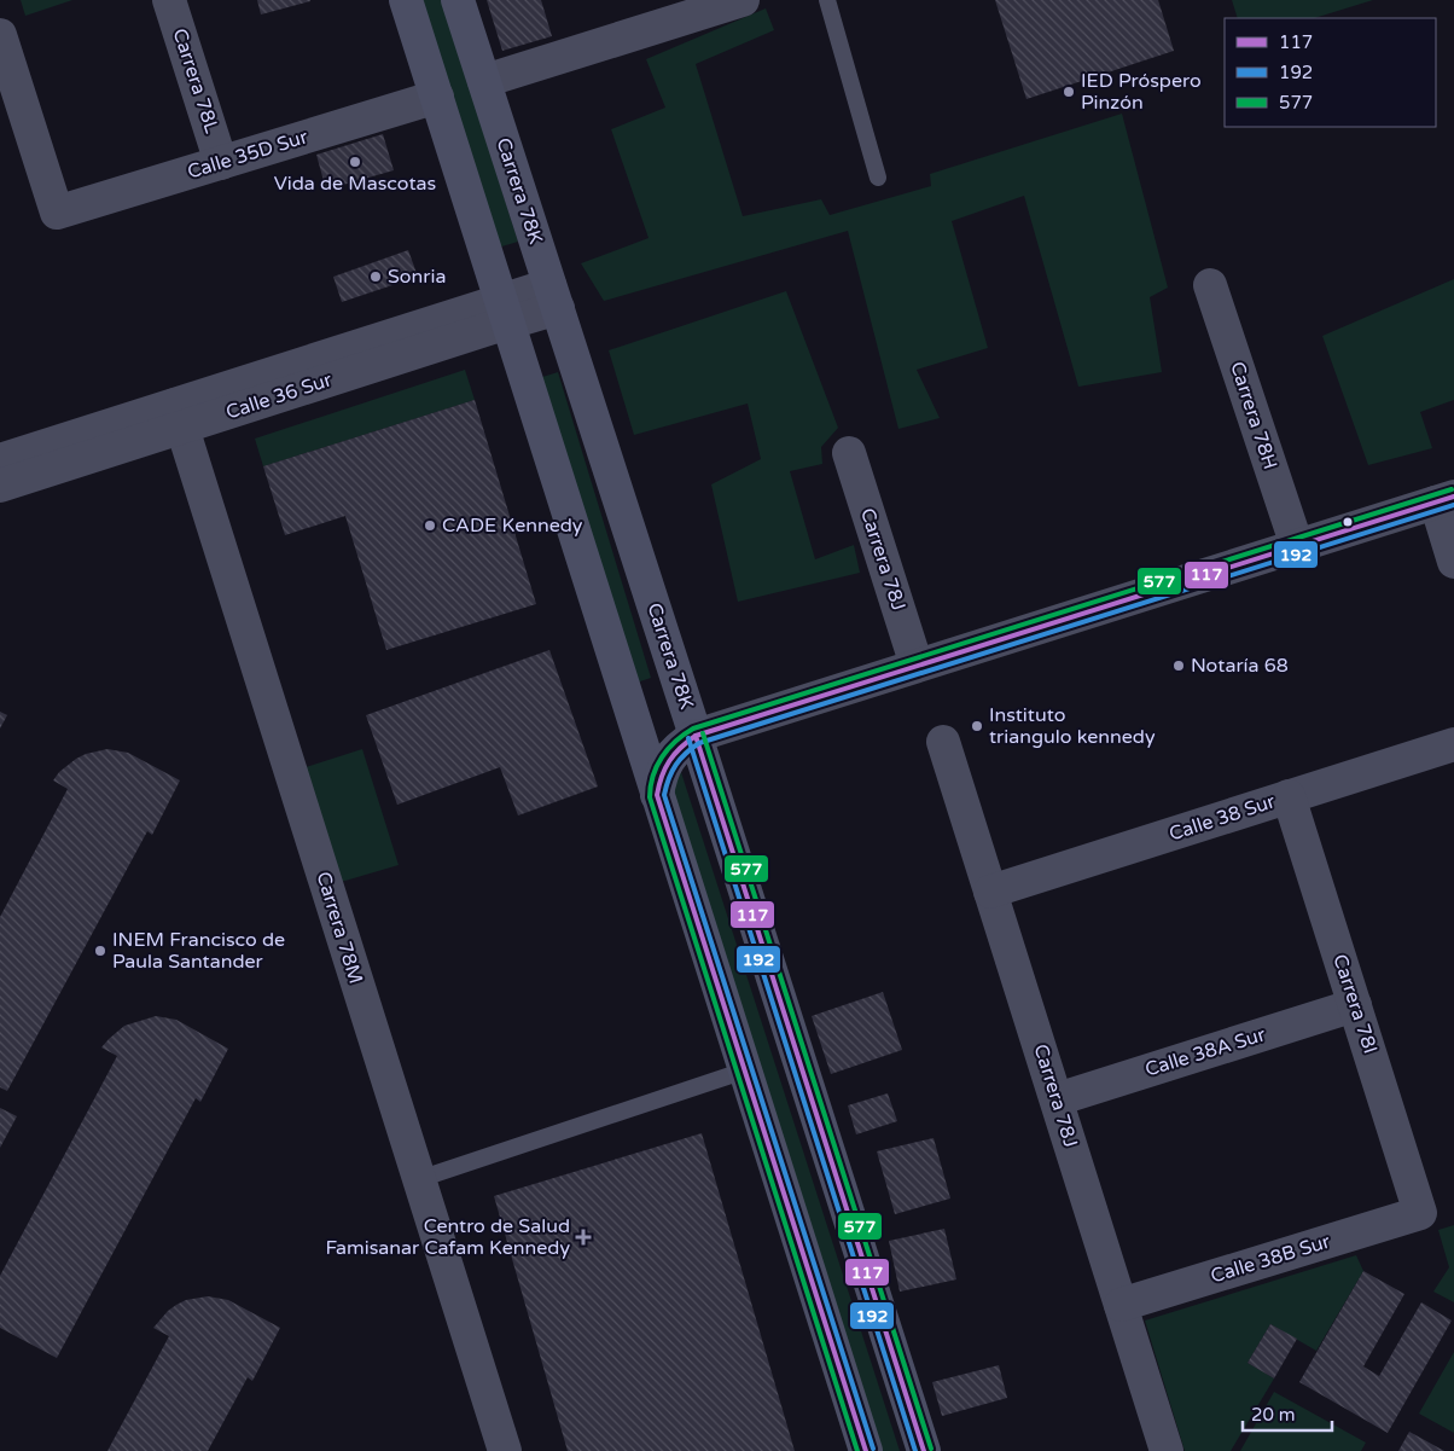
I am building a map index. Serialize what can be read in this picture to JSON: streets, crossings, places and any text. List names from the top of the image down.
{
  "streets": {
    "main road": ["Carrera 78K"],
    "street": [
      "Carrera 78L",
      "Calle 35D Sur",
      "Calle 36 Sur",
      "Carrera 78H",
      "Carrera 78J",
      "Calle 38 Sur",
      "Carrera 78M",
      "Carrera 78I",
      "Calle 38A Sur",
      "Calle 38B Sur"
    ]
  },
  "crossings": [
    ["Carrera 78L", "Calle 35D Sur"],
    ["Carrera 78K", "Calle 36 Sur"],
    ["Calle 36 Sur", "Carrera 78M"],
    ["Carrera 78J", "Calle 38 Sur"],
    ["Carrera 78J", "Calle 38A Sur"],
    ["Carrera 78J", "Calle 38B Sur"],
    ["Calle 38 Sur", "Carrera 78I"],
    ["Carrera 78I", "Calle 38A Sur"],
    ["Carrera 78I", "Calle 38B Sur"]
  ],
  "places": {
    "other": [
      "IED Próspero Pinzón",
      "Vida de Mascotas",
      "Sonria",
      "CADE Kennedy",
      "Notaría 68",
      "Instituto triangulo kennedy",
      "INEM Francisco de Paula Santander"
    ],
    "health": ["Centro de Salud Famisanar Cafam Kennedy"]
  },
  "lines": ["transit line 577", "transit line 117", "transit line 192"],
  "legend": ["117", "192", "577"],
  "scale_bar": "20 m"
}
